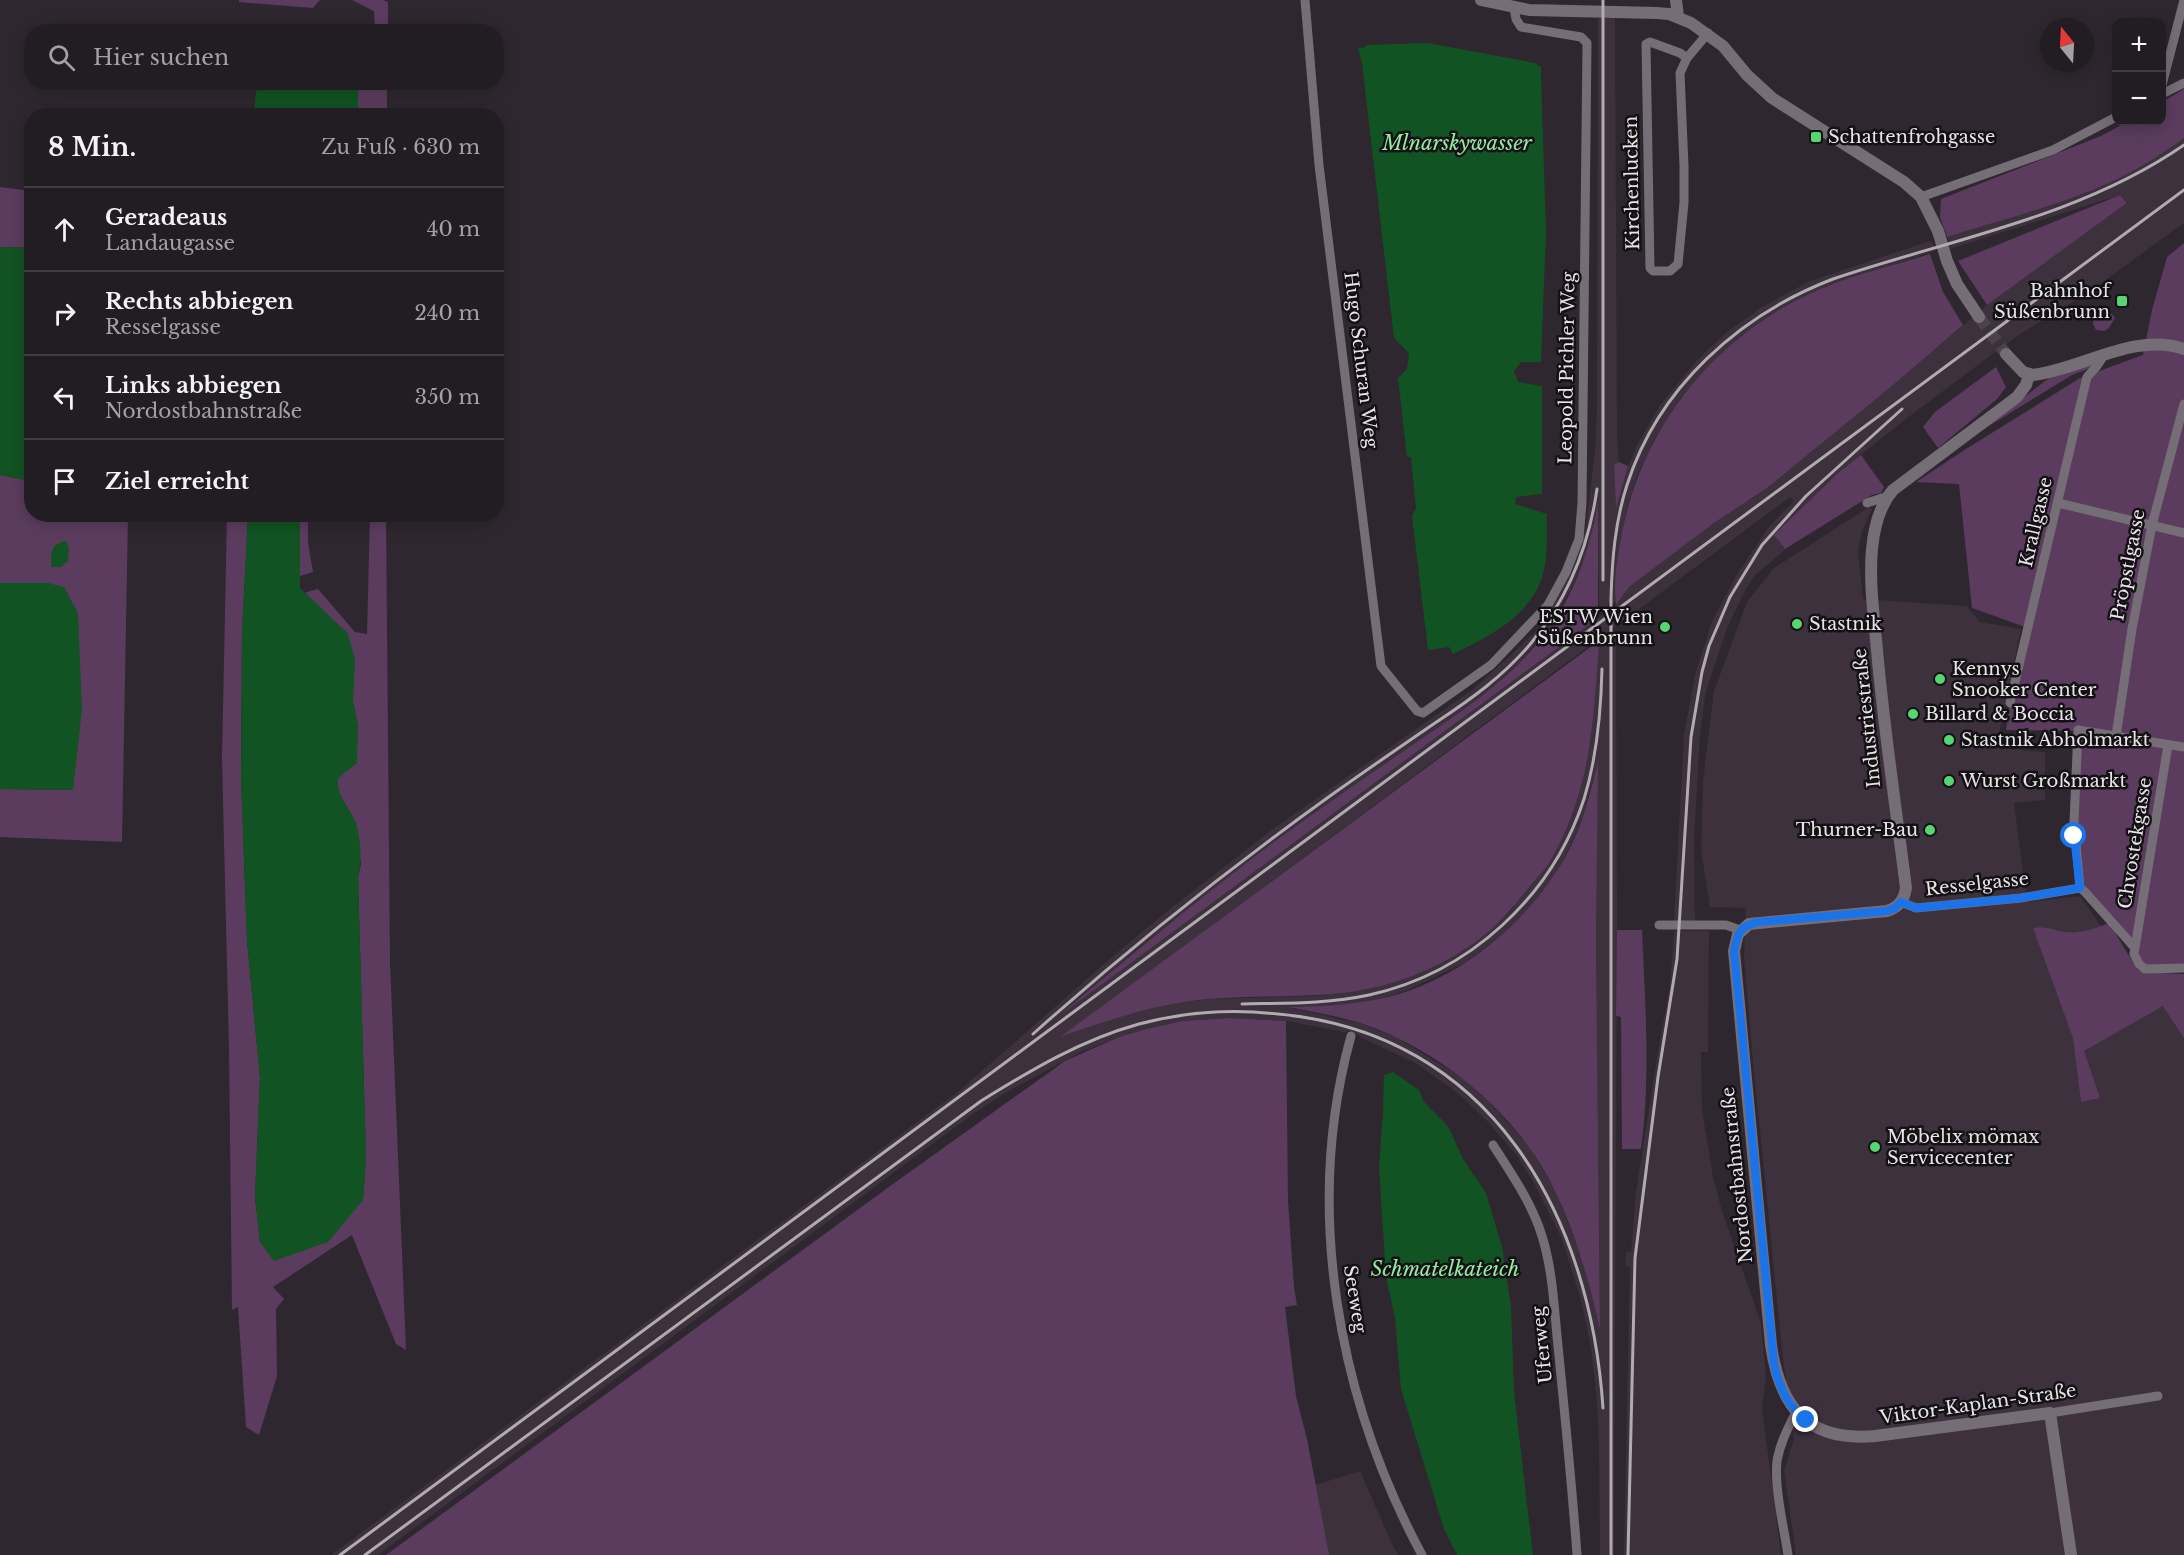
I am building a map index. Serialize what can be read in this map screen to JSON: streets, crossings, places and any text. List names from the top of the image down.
{
  "streets": {
    "street": [
      "Kirchenlucken",
      "Hugo Schuran Weg",
      "Leopold Pichler Weg",
      "Krallgasse",
      "Pröpstlgasse",
      "Industriestraße",
      "Chvostekgasse",
      "Resselgasse",
      "Nordostbahnstraße",
      "Seeweg",
      "Uferweg",
      "Viktor-Kaplan-Straße"
    ]
  },
  "crossings": [
    ["Hugo Schuran Weg", "Leopold Pichler Weg"],
    ["Industriestraße", "Resselgasse"],
    ["Resselgasse", "Nordostbahnstraße"],
    ["Nordostbahnstraße", "Viktor-Kaplan-Straße"]
  ],
  "water": ["Mlnarskywasser", "Schmatelkateich"],
  "places": {
    "transit": ["Schattenfrohgasse", "Bahnhof Süßenbrunn"],
    "other": [
      "Stastnik",
      "ESTW Wien Süßenbrunn",
      "Kennys Snooker Center",
      "Billard & Boccia",
      "Stastnik Abholmarkt",
      "Wurst Großmarkt",
      "Thurner-Bau",
      "Möbelix mömax Servicecenter"
    ]
  },
  "north": "top",
  "page": {
    "map_buttons": ["+", "−"],
    "search": "Hier suchen",
    "heading": ["8 Min.", "Zu Fuß · 630 m"],
    "list": [
      ["Geradeaus", "Landaugasse", "40 m"],
      ["Rechts abbiegen", "Resselgasse", "240 m"],
      ["Links abbiegen", "Nordostbahnstraße", "350 m"],
      "Ziel erreicht"
    ]
  }
}
